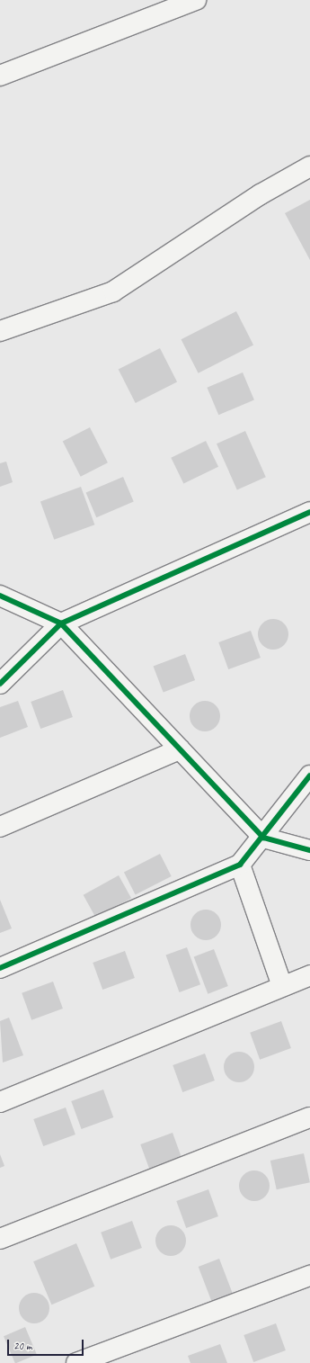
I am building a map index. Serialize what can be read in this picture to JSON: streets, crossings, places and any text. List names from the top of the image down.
{
  "scale_bar": "20 m"
}
